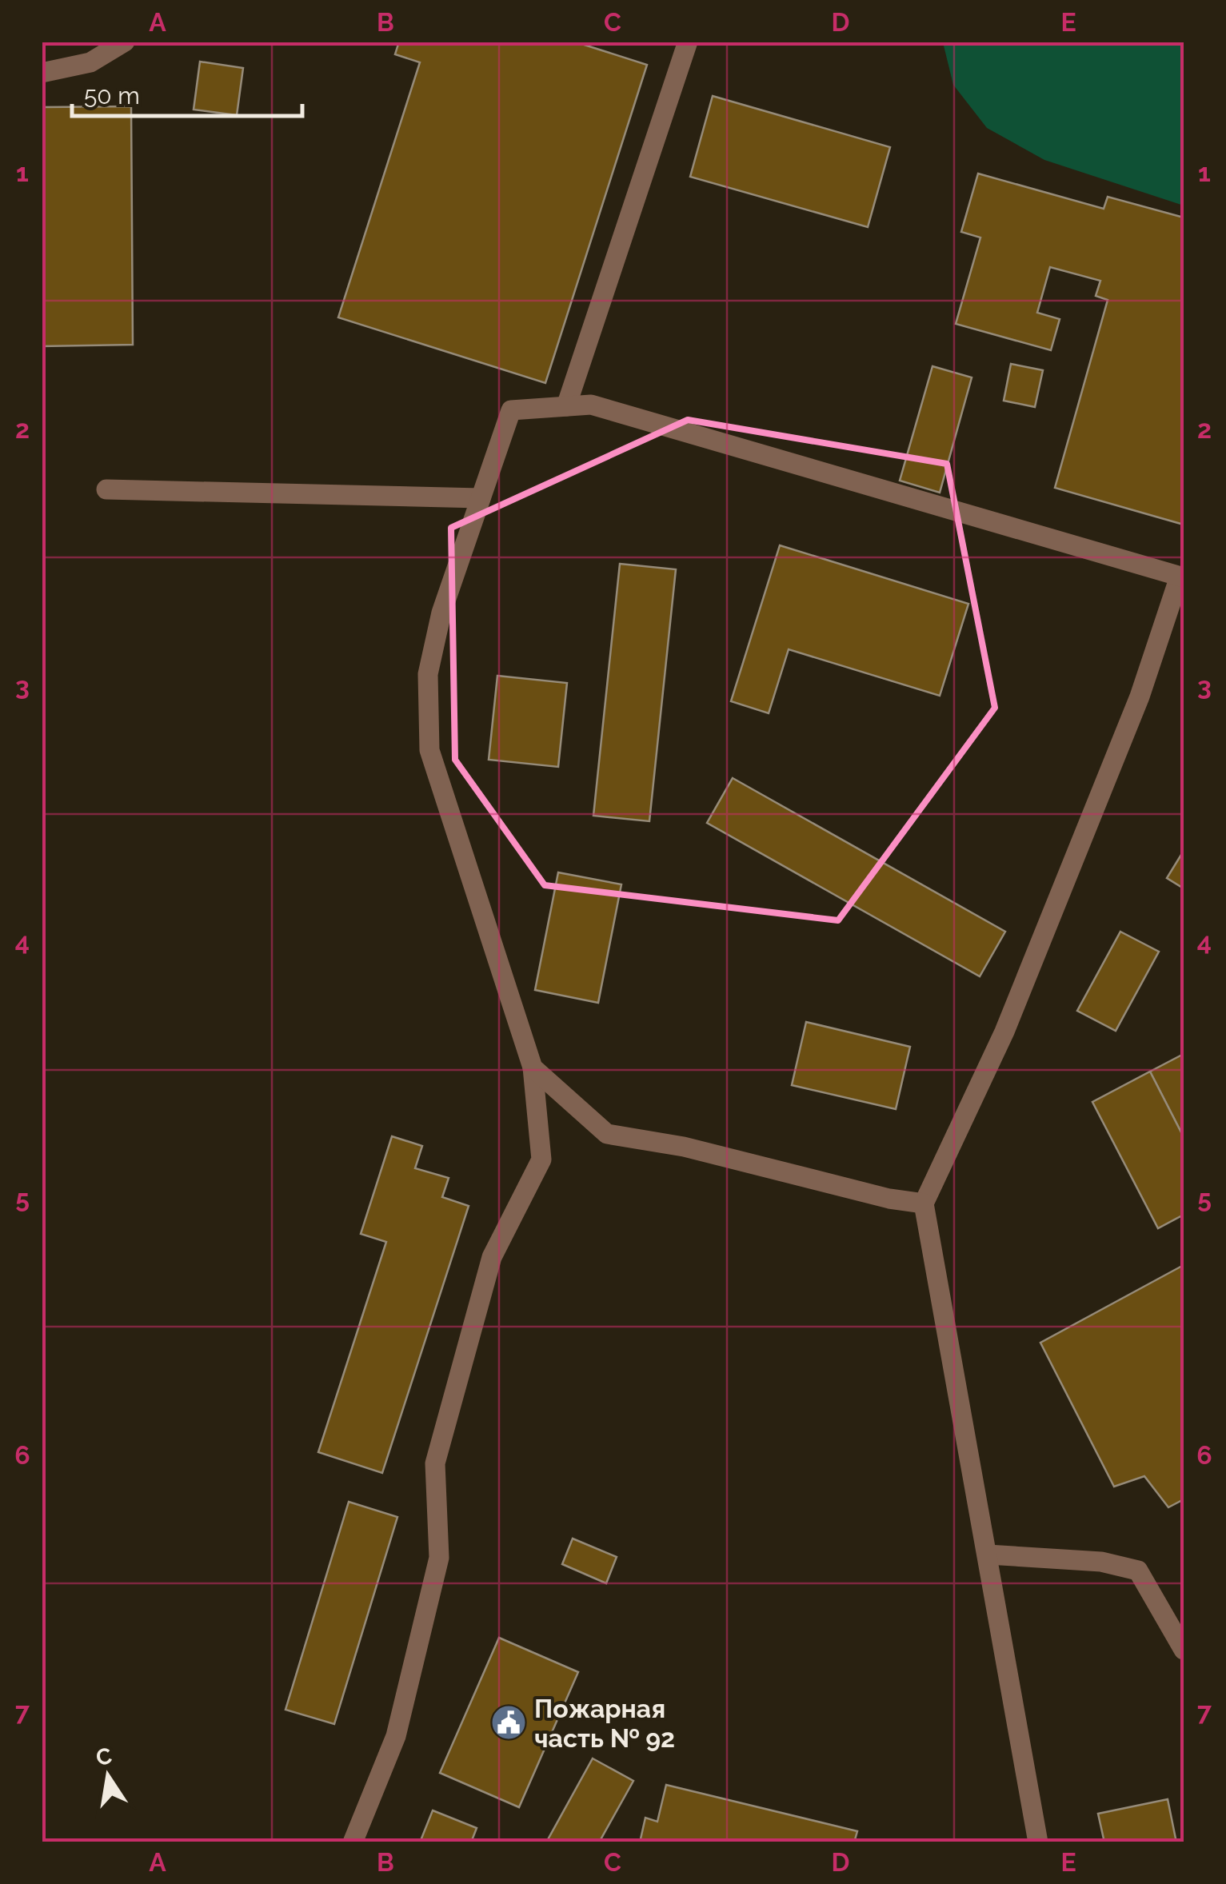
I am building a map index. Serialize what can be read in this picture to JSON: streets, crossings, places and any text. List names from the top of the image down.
{
  "places": {
    "public building": ["Пожарная часть № 92"]
  },
  "scale_bar": "50 m",
  "north": "top",
  "grid": {
    "columns": [
      "A",
      "B",
      "C",
      "D",
      "E"
    ],
    "rows": [
      "1",
      "2",
      "3",
      "4",
      "5",
      "6",
      "7"
    ]
  }
}
